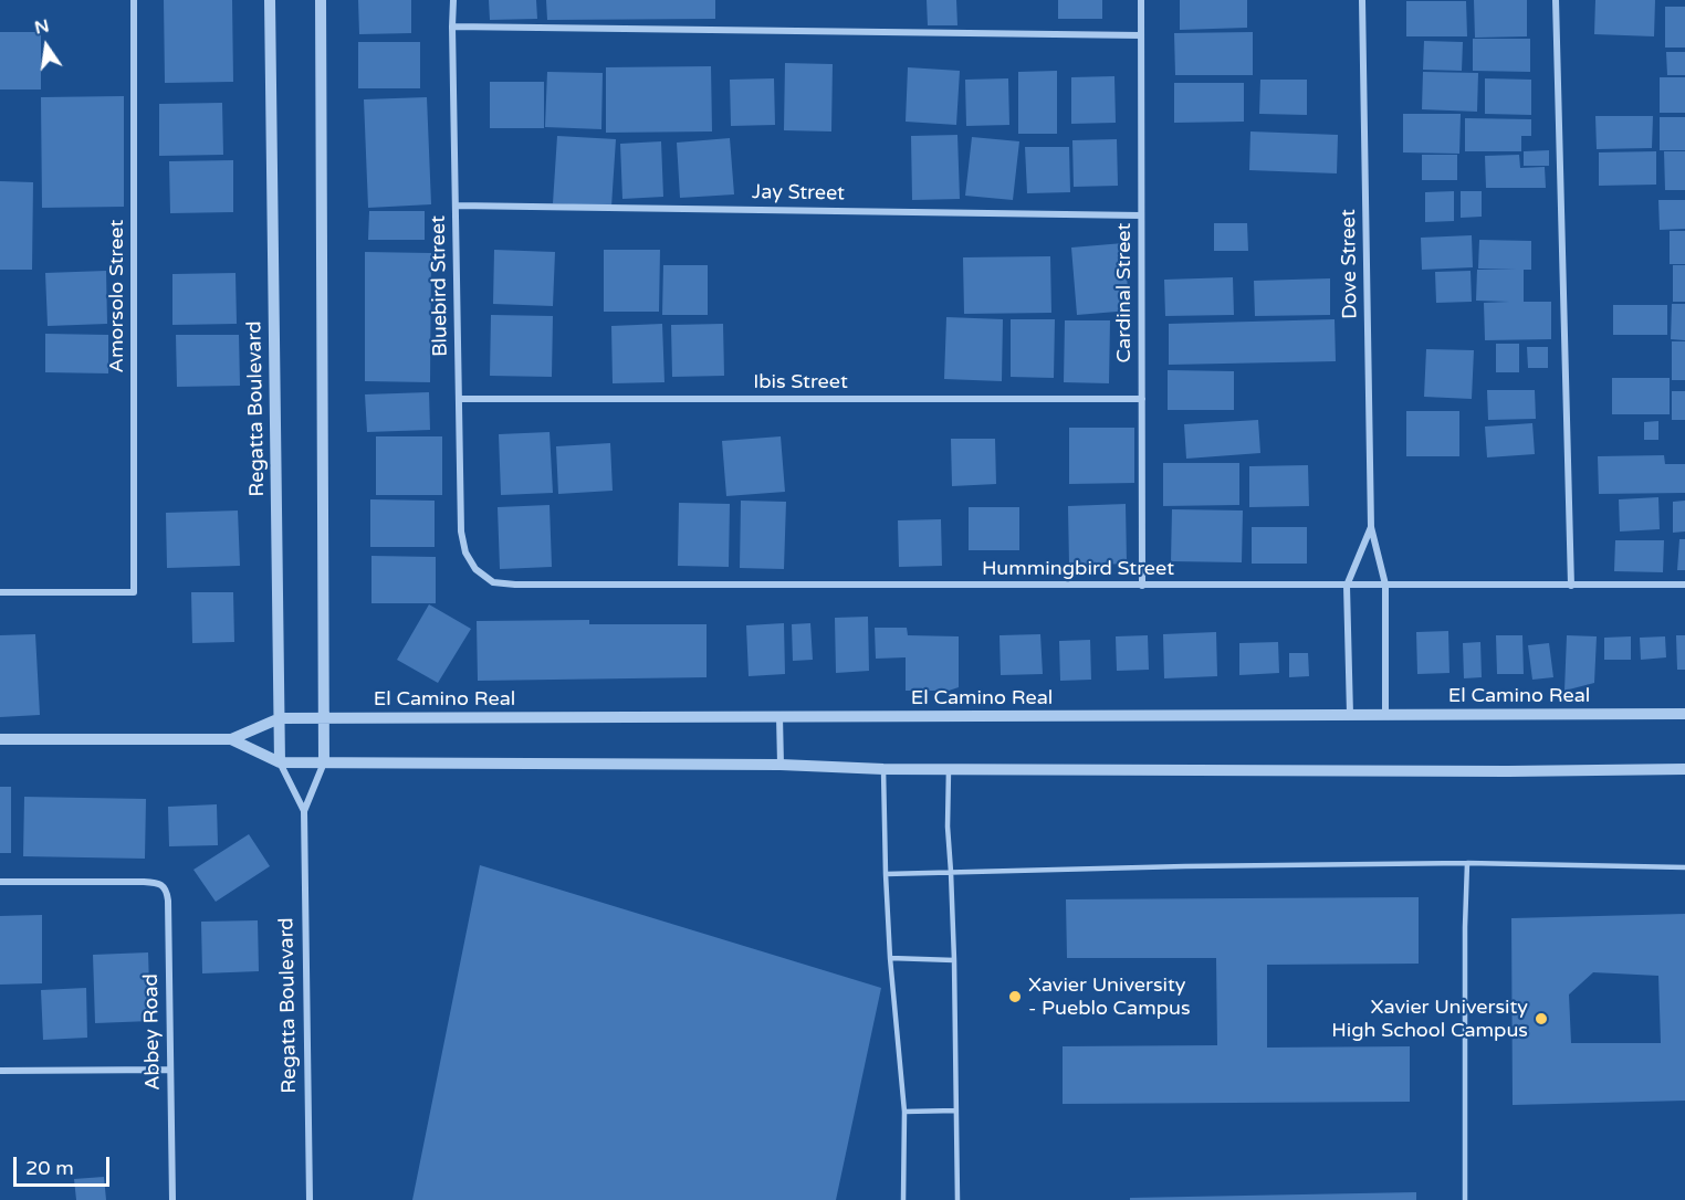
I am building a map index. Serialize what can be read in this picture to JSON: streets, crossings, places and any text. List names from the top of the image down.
{
  "streets": {
    "street": [
      "Jay Street",
      "Dove Street",
      "Bluebird Street",
      "Cardinal Street",
      "Amorsolo Street",
      "Ibis Street",
      "Regatta Boulevard",
      "Hummingbird Street",
      "El Camino Real",
      "Abbey Road"
    ]
  },
  "crossings": [
    ["Jay Street", "Bluebird Street"],
    ["Jay Street", "Cardinal Street"],
    ["Dove Street", "Hummingbird Street"],
    ["Dove Street", "El Camino Real"],
    ["Bluebird Street", "Ibis Street"],
    ["Bluebird Street", "Hummingbird Street"],
    ["Cardinal Street", "Ibis Street"],
    ["Cardinal Street", "Hummingbird Street"],
    ["Regatta Boulevard", "El Camino Real"]
  ],
  "places": ["Xavier University - Pueblo Campus", "Xavier University High School Campus"],
  "scale_bar": "20 m",
  "north": "top"
}
